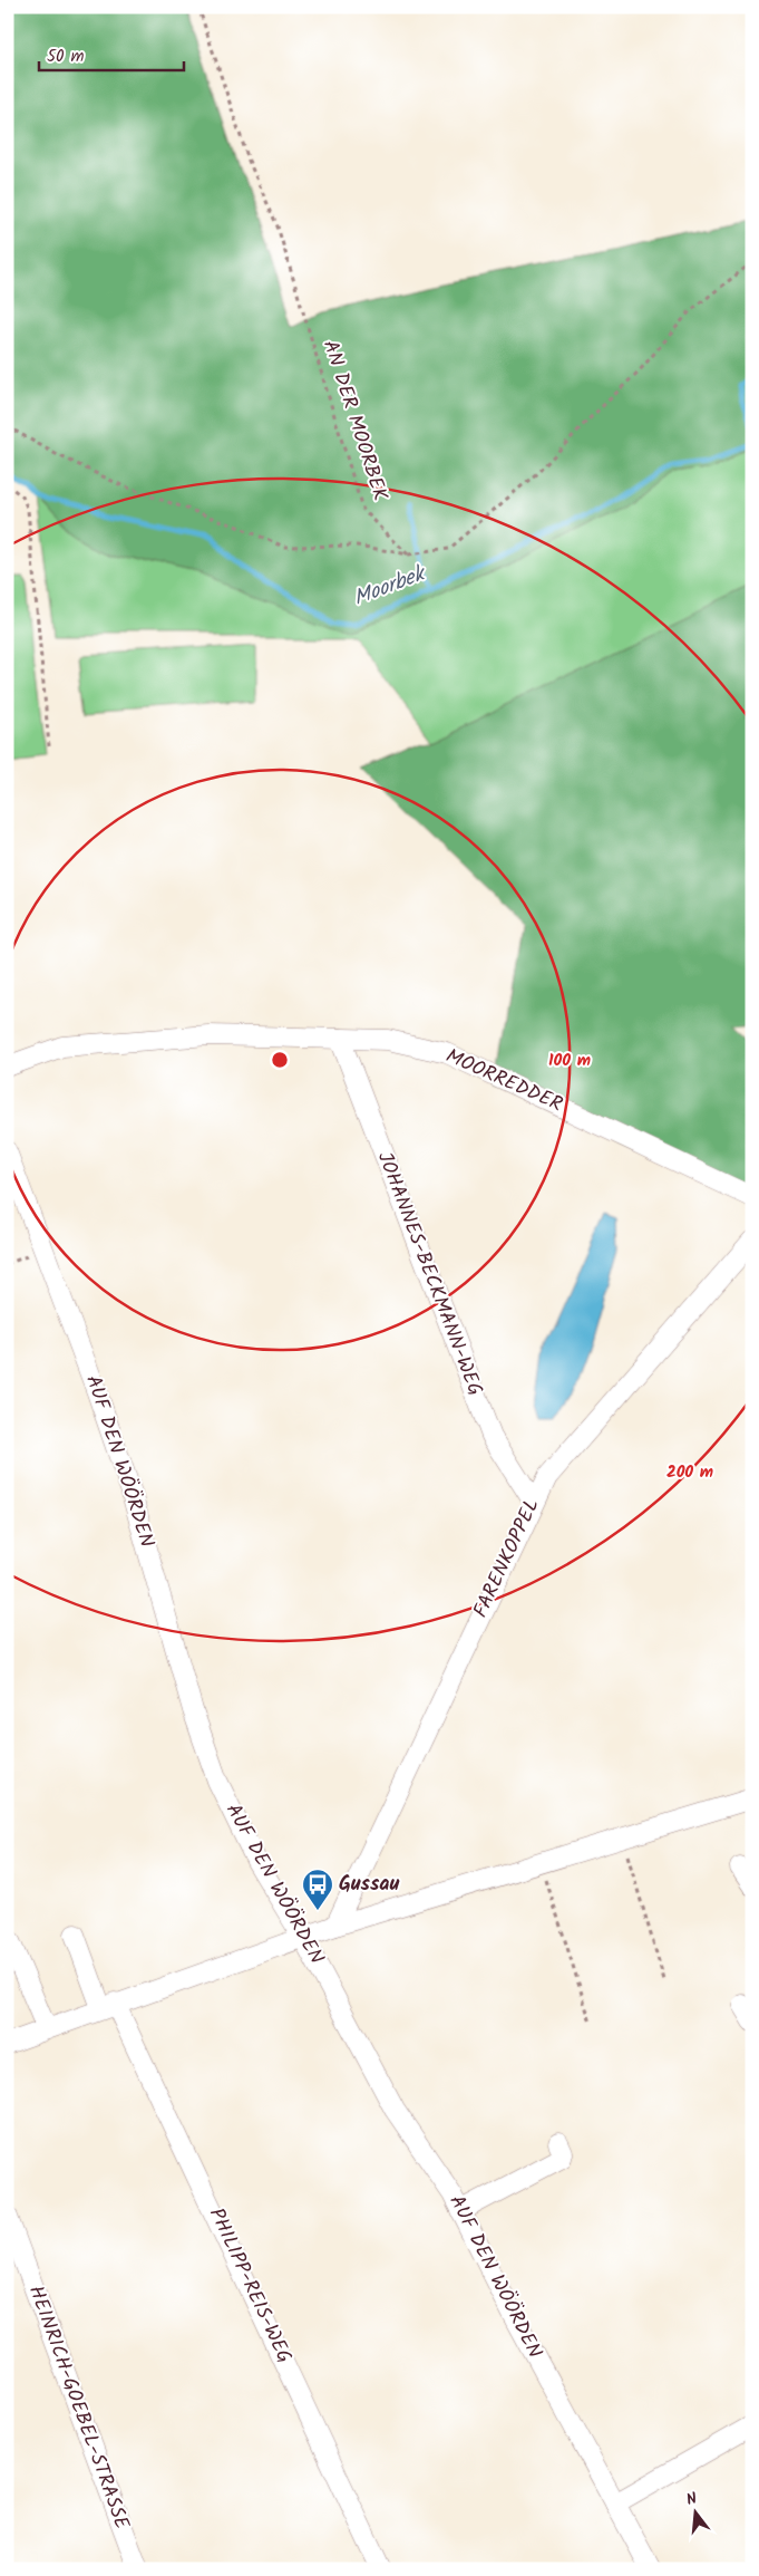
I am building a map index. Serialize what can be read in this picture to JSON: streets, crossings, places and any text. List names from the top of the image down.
{
  "streets": {
    "street": [
      "MOORREDDER",
      "JOHANNES-BECKMANN-WEG",
      "AUF DEN WÖÖRDEN",
      "FARENKOPPEL",
      "PHILIPP-REIS-WEG",
      "HEINRICH-GOEBEL-STRASSE"
    ],
    "path": ["AN DER MOORBEK"]
  },
  "crossings": [
    ["MOORREDDER", "JOHANNES-BECKMANN-WEG"],
    ["JOHANNES-BECKMANN-WEG", "FARENKOPPEL"]
  ],
  "water": ["Moorbek"],
  "places": {
    "bus stop": ["Gussau"]
  },
  "scale_bar": "50 m",
  "north": "top",
  "rings": ["100 m", "200 m"]
}
